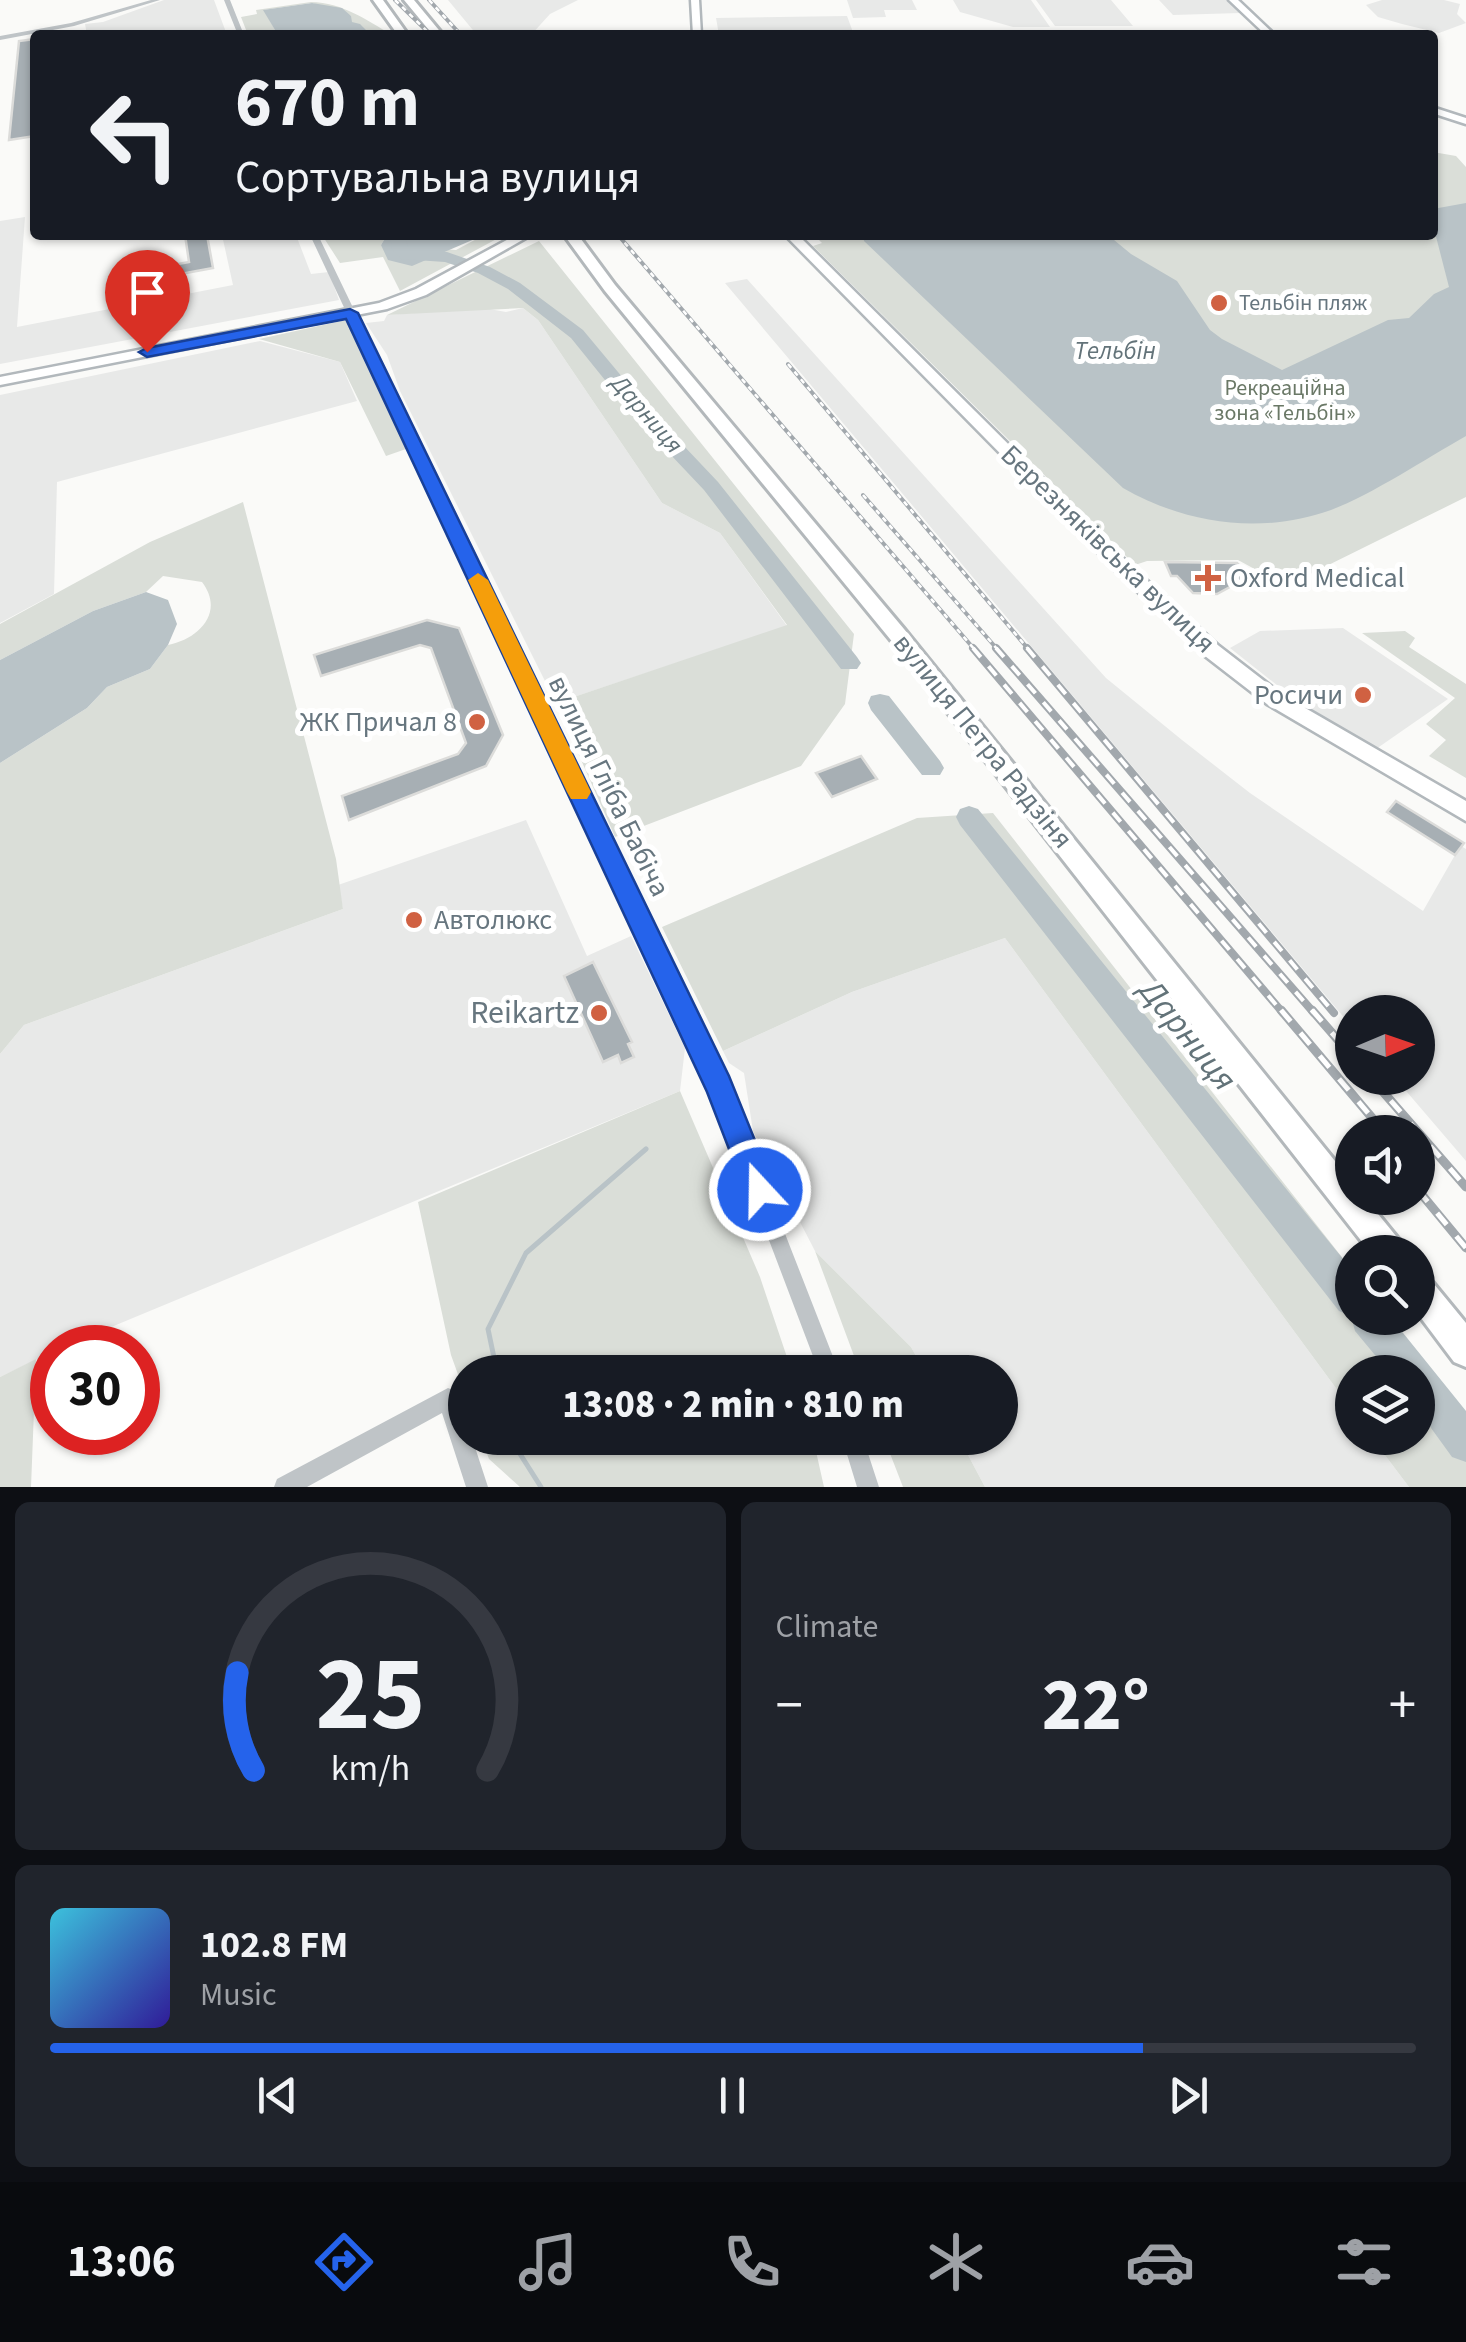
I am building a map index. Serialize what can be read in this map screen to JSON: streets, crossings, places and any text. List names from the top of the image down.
{
  "streets": {
    "main road": ["вулиця Петра Радзіня"],
    "street": ["Березняківська вулиця", "вулиця Гліба Бабіча"]
  },
  "water": ["Тельбін", "Дарниця"],
  "parks": ["Рекреаційна зона «Тельбін»"],
  "places": {
    "other": [
      "Тельбін пляж",
      "Росичи",
      "ЖК Причал 8",
      "Автолюкс",
      "Reikartz"
    ],
    "health": ["Oxford Medical"]
  },
  "north": "right",
  "page": {
    "turn": ["670 m", "Сортувальна вулиця"],
    "limit": "30",
    "trip": "13:08 · 2 min · 810 m",
    "tile": "Climate",
    "heat": ["−", "22°", "+"],
    "song": ["102.8 FM", "Music"],
    "tabs": "13:06",
    "gauge": ["25", "km/h"]
  }
}
